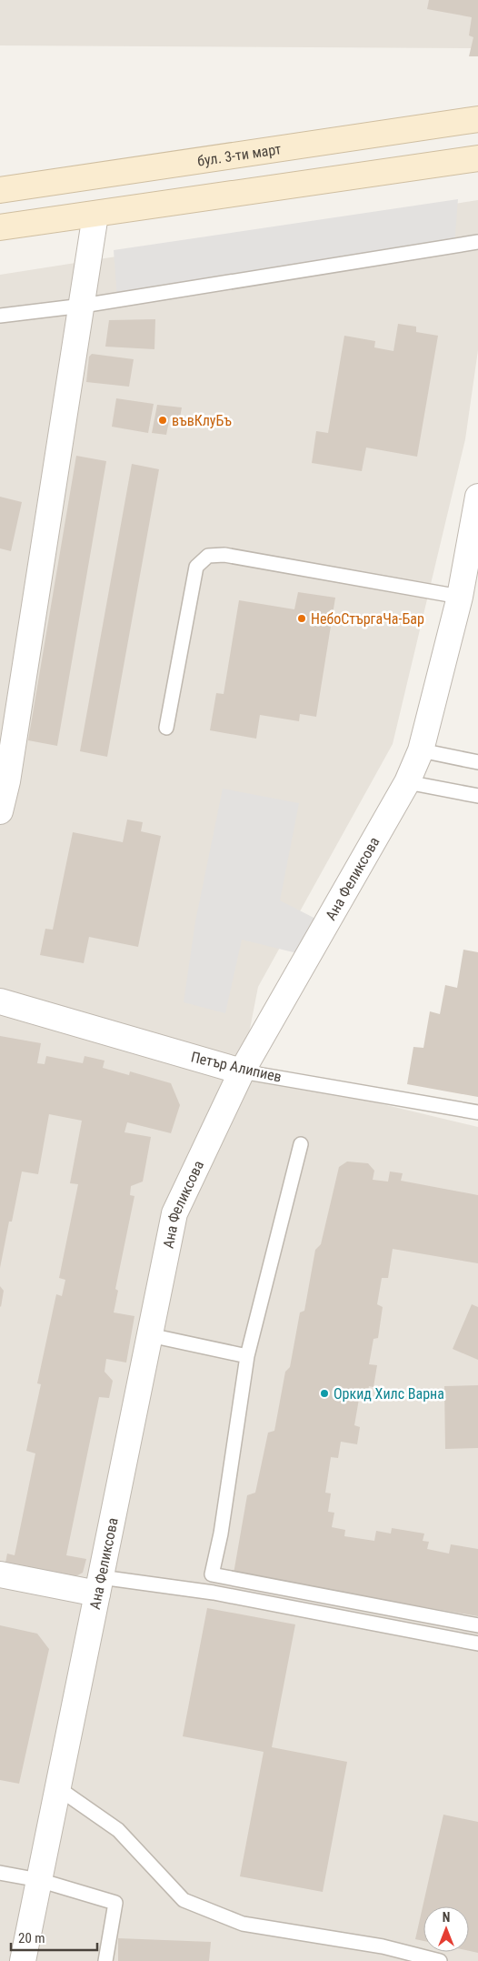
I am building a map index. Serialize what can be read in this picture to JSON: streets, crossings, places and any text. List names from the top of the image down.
{
  "streets": {
    "street": ["бул. 3-ти март", "Ана Феликсова", "Петър Алипиев"]
  },
  "crossings": [
    ["Ана Феликсова", "Петър Алипиев"]
  ],
  "places": ["въвКлуБъ", "НебоСтъргаЧа-Бар", "Оркид Хилс Варна"],
  "scale_bar": "20 m",
  "north": "top"
}
